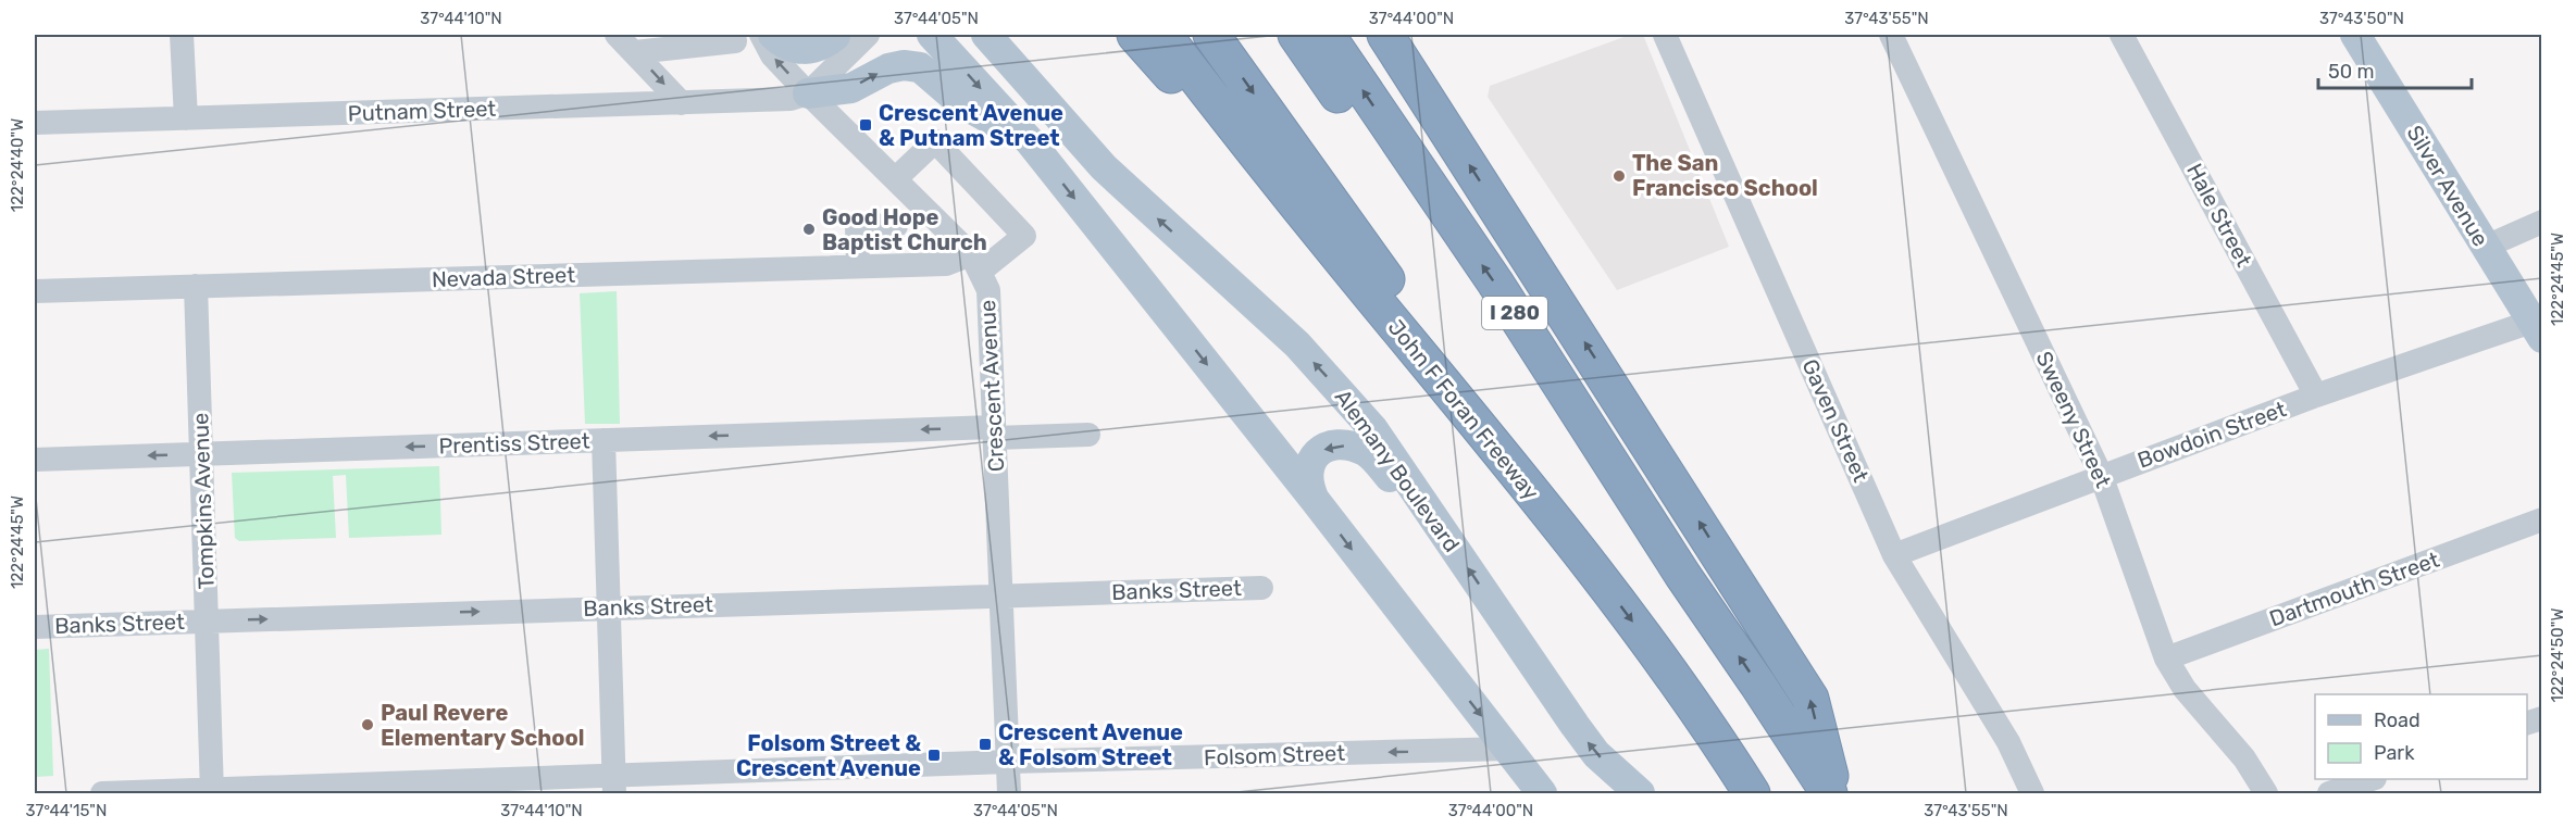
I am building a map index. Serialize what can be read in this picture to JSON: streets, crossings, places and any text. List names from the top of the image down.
{
  "streets": {
    "highway": ["John F Foran Freeway"],
    "main road": ["Silver Avenue", "Alemany Boulevard"],
    "street": [
      "Putnam Street",
      "Hale Street",
      "Nevada Street",
      "Crescent Avenue",
      "Sweeny Street",
      "Gaven Street",
      "Bowdoin Street",
      "Prentiss Street",
      "Tompkins Avenue",
      "Dartmouth Street",
      "Banks Street",
      "Folsom Street"
    ]
  },
  "crossings": [
    ["Putnam Street", "Crescent Avenue"],
    ["Silver Avenue", "Bowdoin Street"],
    ["Hale Street", "Bowdoin Street"],
    ["Nevada Street", "Crescent Avenue"],
    ["Nevada Street", "Tompkins Avenue"],
    ["Crescent Avenue", "Prentiss Street"],
    ["Crescent Avenue", "Banks Street"],
    ["Crescent Avenue", "Folsom Street"],
    ["Sweeny Street", "Bowdoin Street"],
    ["Sweeny Street", "Dartmouth Street"],
    ["Gaven Street", "Bowdoin Street"],
    ["Prentiss Street", "Tompkins Avenue"],
    ["Tompkins Avenue", "Banks Street"],
    ["Tompkins Avenue", "Folsom Street"]
  ],
  "one_way": ["Prentiss Street", "Folsom Street"],
  "places": {
    "transit": ["Crescent Avenue & Putnam Street", "Crescent Avenue & Folsom Street", "Folsom Street & Crescent Avenue"],
    "other": ["The San Francisco School", "Good Hope Baptist Church", "Paul Revere Elementary School"]
  },
  "legend": ["Road", "Park"],
  "scale_bar": "50 m",
  "coordinates": [
    "37°44'10\"N",
    "37°44'05\"N",
    "37°44'00\"N",
    "37°43'55\"N",
    "37°43'50\"N",
    "122°24'40\"W",
    "122°24'45\"W",
    "122°24'50\"W",
    "37°44'15\"N"
  ]
}
